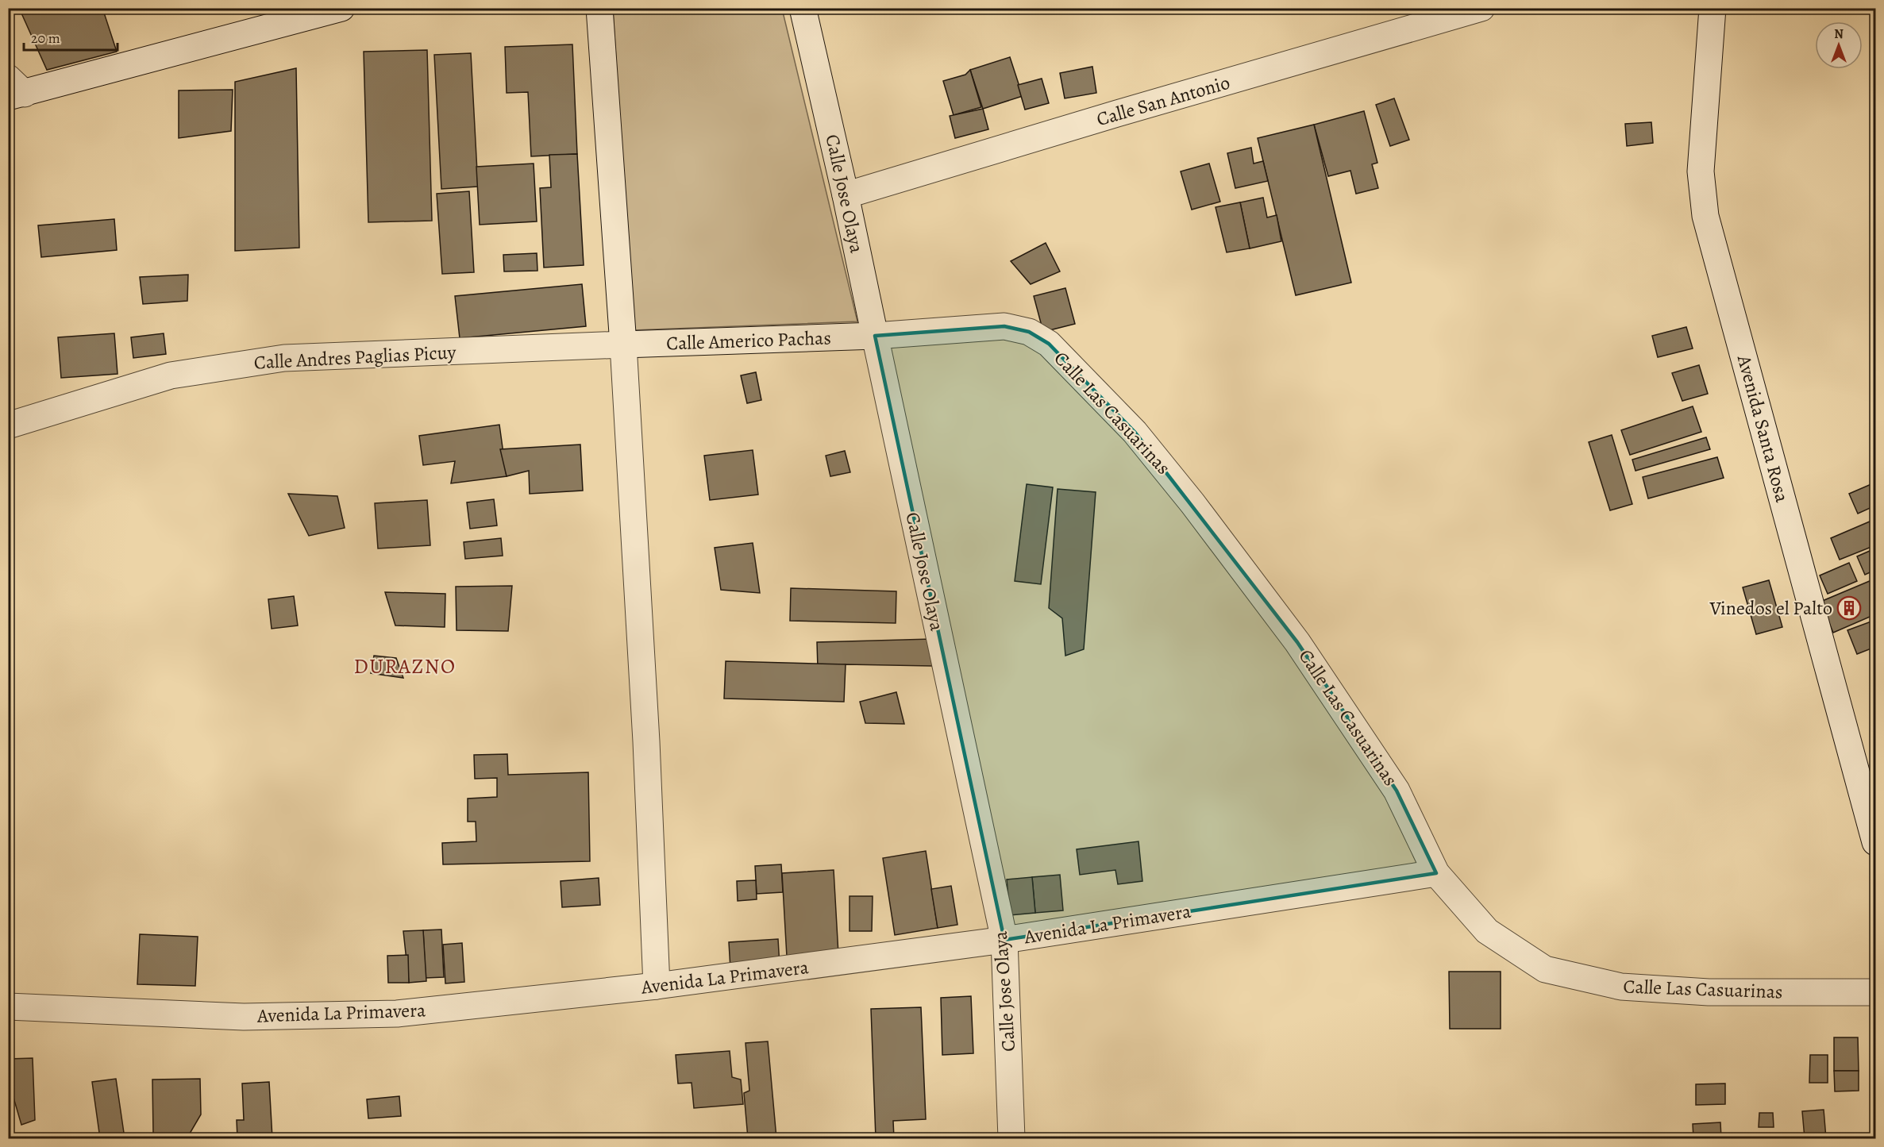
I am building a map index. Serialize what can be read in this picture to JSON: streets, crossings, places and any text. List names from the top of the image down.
{
  "streets": {
    "street": [
      "Calle San Antonio",
      "Calle Jose Olaya",
      "Calle Americo Pachas",
      "Calle Andres Paglias Picuy",
      "Calle Las Casuarinas",
      "Avenida Santa Rosa",
      "Avenida La Primavera"
    ]
  },
  "crossings": [
    ["Calle San Antonio", "Calle Jose Olaya"],
    ["Calle Jose Olaya", "Calle Americo Pachas"],
    ["Calle Jose Olaya", "Calle Las Casuarinas"],
    ["Calle Jose Olaya", "Avenida La Primavera"],
    ["Calle Americo Pachas", "Calle Andres Paglias Picuy"],
    ["Calle Americo Pachas", "Calle Las Casuarinas"],
    ["Calle Las Casuarinas", "Avenida La Primavera"]
  ],
  "districts": ["DURAZNO"],
  "places": {
    "building": ["Vinedos el Palto"]
  },
  "scale_bar": "20 m",
  "north": "top"
}
